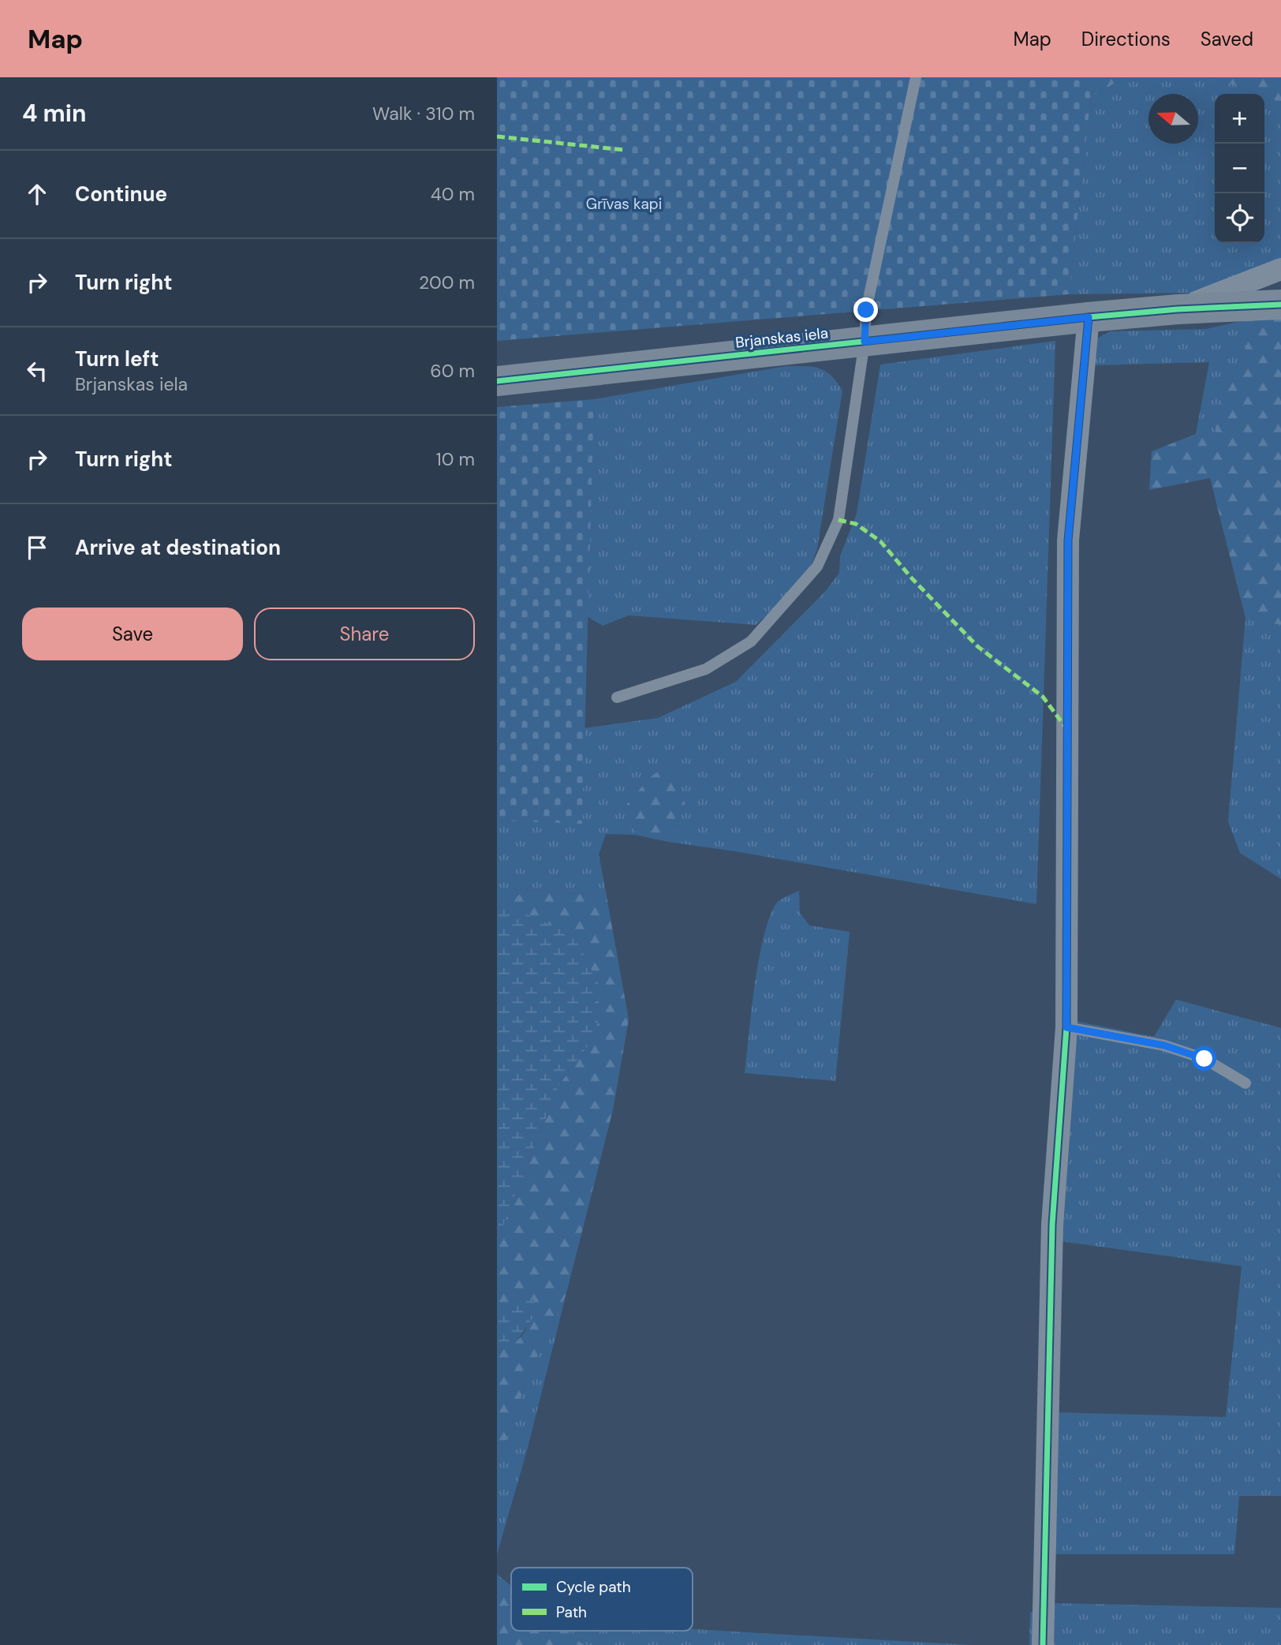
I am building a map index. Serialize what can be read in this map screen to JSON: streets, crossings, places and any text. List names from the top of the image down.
{
  "streets": {
    "main road": ["Brjanskas iela"]
  },
  "parks": ["Grīvas kapi"],
  "legend": ["Cycle path", "Path"],
  "north": "left",
  "page": {
    "header": "Map",
    "nav": ["Map", "Directions", "Saved"],
    "heading": ["4 min", "Walk · 310 m"],
    "map_buttons": ["+", "−"],
    "list": [
      ["Continue", "40 m"],
      ["Turn right", "200 m"],
      ["Turn left", "Brjanskas iela", "60 m"],
      ["Turn right", "10 m"],
      "Arrive at destination"
    ],
    "buttons": ["Save", "Share"]
  }
}
